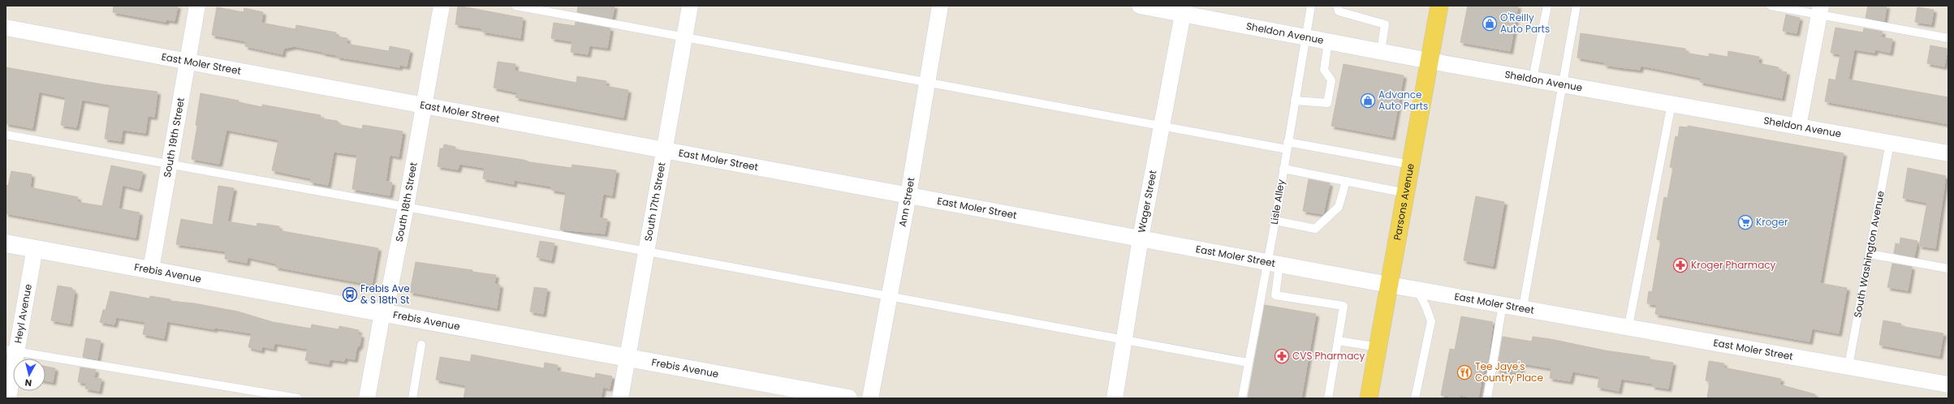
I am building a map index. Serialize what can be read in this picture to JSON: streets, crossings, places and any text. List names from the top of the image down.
{
  "streets": {
    "main road": ["Parsons Avenue", "Frebis Avenue"],
    "street": [
      "Sheldon Avenue",
      "East Moler Street",
      "South 19th Street",
      "South 17th Street",
      "Ann Street",
      "Wager Street",
      "South 18th Street",
      "Heyl Avenue"
    ],
    "lane": ["Lisle Alley", "South Washington Avenue"]
  },
  "crossings": [
    ["Sheldon Avenue", "Wager Street"],
    ["Sheldon Avenue", "Lisle Alley"],
    ["Sheldon Avenue", "Parsons Avenue"],
    ["Sheldon Avenue", "South Washington Avenue"],
    ["East Moler Street", "South 19th Street"],
    ["East Moler Street", "South 17th Street"],
    ["East Moler Street", "Ann Street"],
    ["East Moler Street", "Wager Street"],
    ["East Moler Street", "Lisle Alley"],
    ["East Moler Street", "Parsons Avenue"],
    ["East Moler Street", "South 18th Street"],
    ["East Moler Street", "South Washington Avenue"],
    ["South 19th Street", "Frebis Avenue"],
    ["South 17th Street", "Frebis Avenue"],
    ["South 18th Street", "Frebis Avenue"],
    ["Frebis Avenue", "Heyl Avenue"]
  ],
  "places": {
    "shop": ["O'Reilly Auto Parts", "Advance Auto Parts"],
    "supermarket": ["Kroger"],
    "pharmacy": ["Kroger Pharmacy", "CVS Pharmacy"],
    "bus stop": ["Frebis Ave & S 18th St"],
    "restaurant": ["Tee Jaye's Country Place"]
  },
  "north": "bottom"
}
